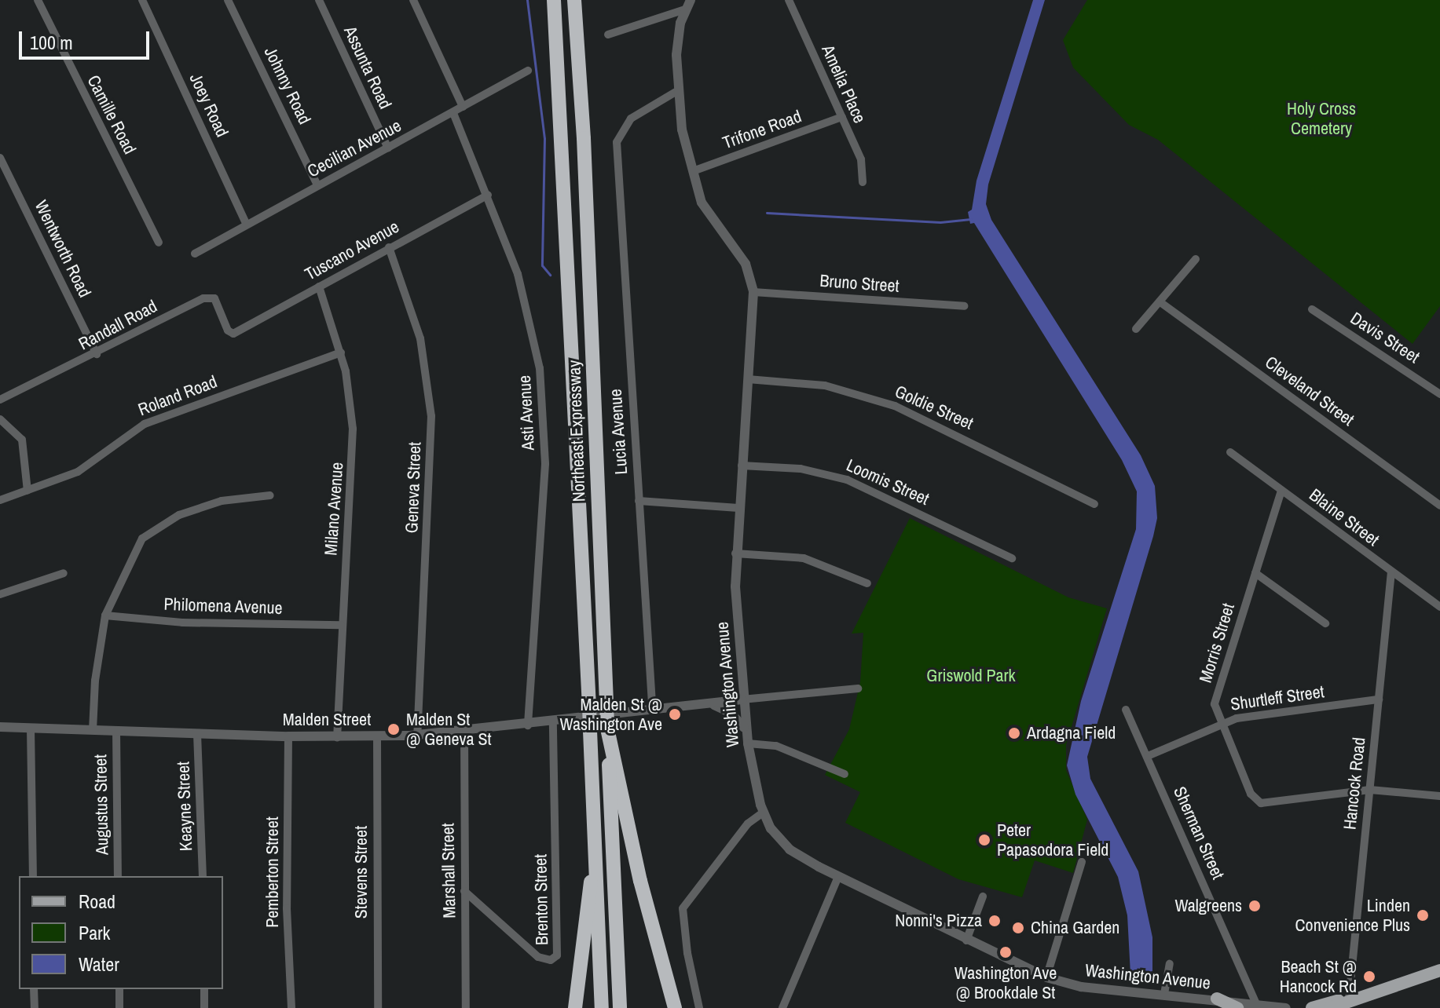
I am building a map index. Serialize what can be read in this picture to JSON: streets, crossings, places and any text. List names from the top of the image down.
{
  "streets": {
    "highway": ["Northeast Expressway"],
    "street": [
      "Assunta Road",
      "Amelia Place",
      "Johnny Road",
      "Joey Road",
      "Camille Road",
      "Trifone Road",
      "Cecilian Avenue",
      "Wentworth Road",
      "Tuscano Avenue",
      "Bruno Street",
      "Randall Road",
      "Davis Street",
      "Cleveland Street",
      "Roland Road",
      "Goldie Street",
      "Asti Avenue",
      "Lucia Avenue",
      "Loomis Street",
      "Geneva Street",
      "Milano Avenue",
      "Blaine Street",
      "Philomena Avenue",
      "Morris Street",
      "Washington Avenue",
      "Shurtleff Street",
      "Malden Street",
      "Hancock Road",
      "Augustus Street",
      "Keayne Street",
      "Sherman Street",
      "Marshall Street",
      "Pemberton Street",
      "Stevens Street",
      "Brenton Street"
    ]
  },
  "crossings": [
    ["Assunta Road", "Cecilian Avenue"],
    ["Amelia Place", "Trifone Road"],
    ["Johnny Road", "Cecilian Avenue"],
    ["Joey Road", "Cecilian Avenue"],
    ["Trifone Road", "Washington Avenue"],
    ["Cecilian Avenue", "Asti Avenue"],
    ["Wentworth Road", "Randall Road"],
    ["Tuscano Avenue", "Randall Road"],
    ["Tuscano Avenue", "Asti Avenue"],
    ["Tuscano Avenue", "Geneva Street"],
    ["Tuscano Avenue", "Milano Avenue"],
    ["Bruno Street", "Washington Avenue"],
    ["Roland Road", "Milano Avenue"],
    ["Goldie Street", "Washington Avenue"],
    ["Asti Avenue", "Malden Street"],
    ["Lucia Avenue", "Washington Avenue"],
    ["Lucia Avenue", "Malden Street"],
    ["Loomis Street", "Washington Avenue"],
    ["Geneva Street", "Malden Street"],
    ["Milano Avenue", "Philomena Avenue"],
    ["Milano Avenue", "Malden Street"],
    ["Blaine Street", "Morris Street"],
    ["Blaine Street", "Hancock Road"],
    ["Morris Street", "Shurtleff Street"],
    ["Morris Street", "Hancock Road"],
    ["Washington Avenue", "Malden Street"],
    ["Washington Avenue", "Sherman Street"],
    ["Shurtleff Street", "Hancock Road"],
    ["Shurtleff Street", "Sherman Street"],
    ["Malden Street", "Augustus Street"],
    ["Malden Street", "Keayne Street"],
    ["Malden Street", "Marshall Street"],
    ["Malden Street", "Pemberton Street"],
    ["Malden Street", "Stevens Street"],
    ["Malden Street", "Brenton Street"],
    ["Marshall Street", "Brenton Street"]
  ],
  "parks": ["Holy Cross Cemetery", "Griswold Park"],
  "places": [
    "Malden St @ Washington Ave",
    "Malden St @ Geneva St",
    "Ardagna Field",
    "Peter Papasodora Field",
    "Walgreens",
    "Linden Convenience Plus",
    "Nonni's Pizza",
    "China Garden",
    "Washington Ave @ Brookdale St",
    "Beach St @ Hancock Rd"
  ],
  "legend": ["Road", "Park", "Water"],
  "scale_bar": "100 m"
}
